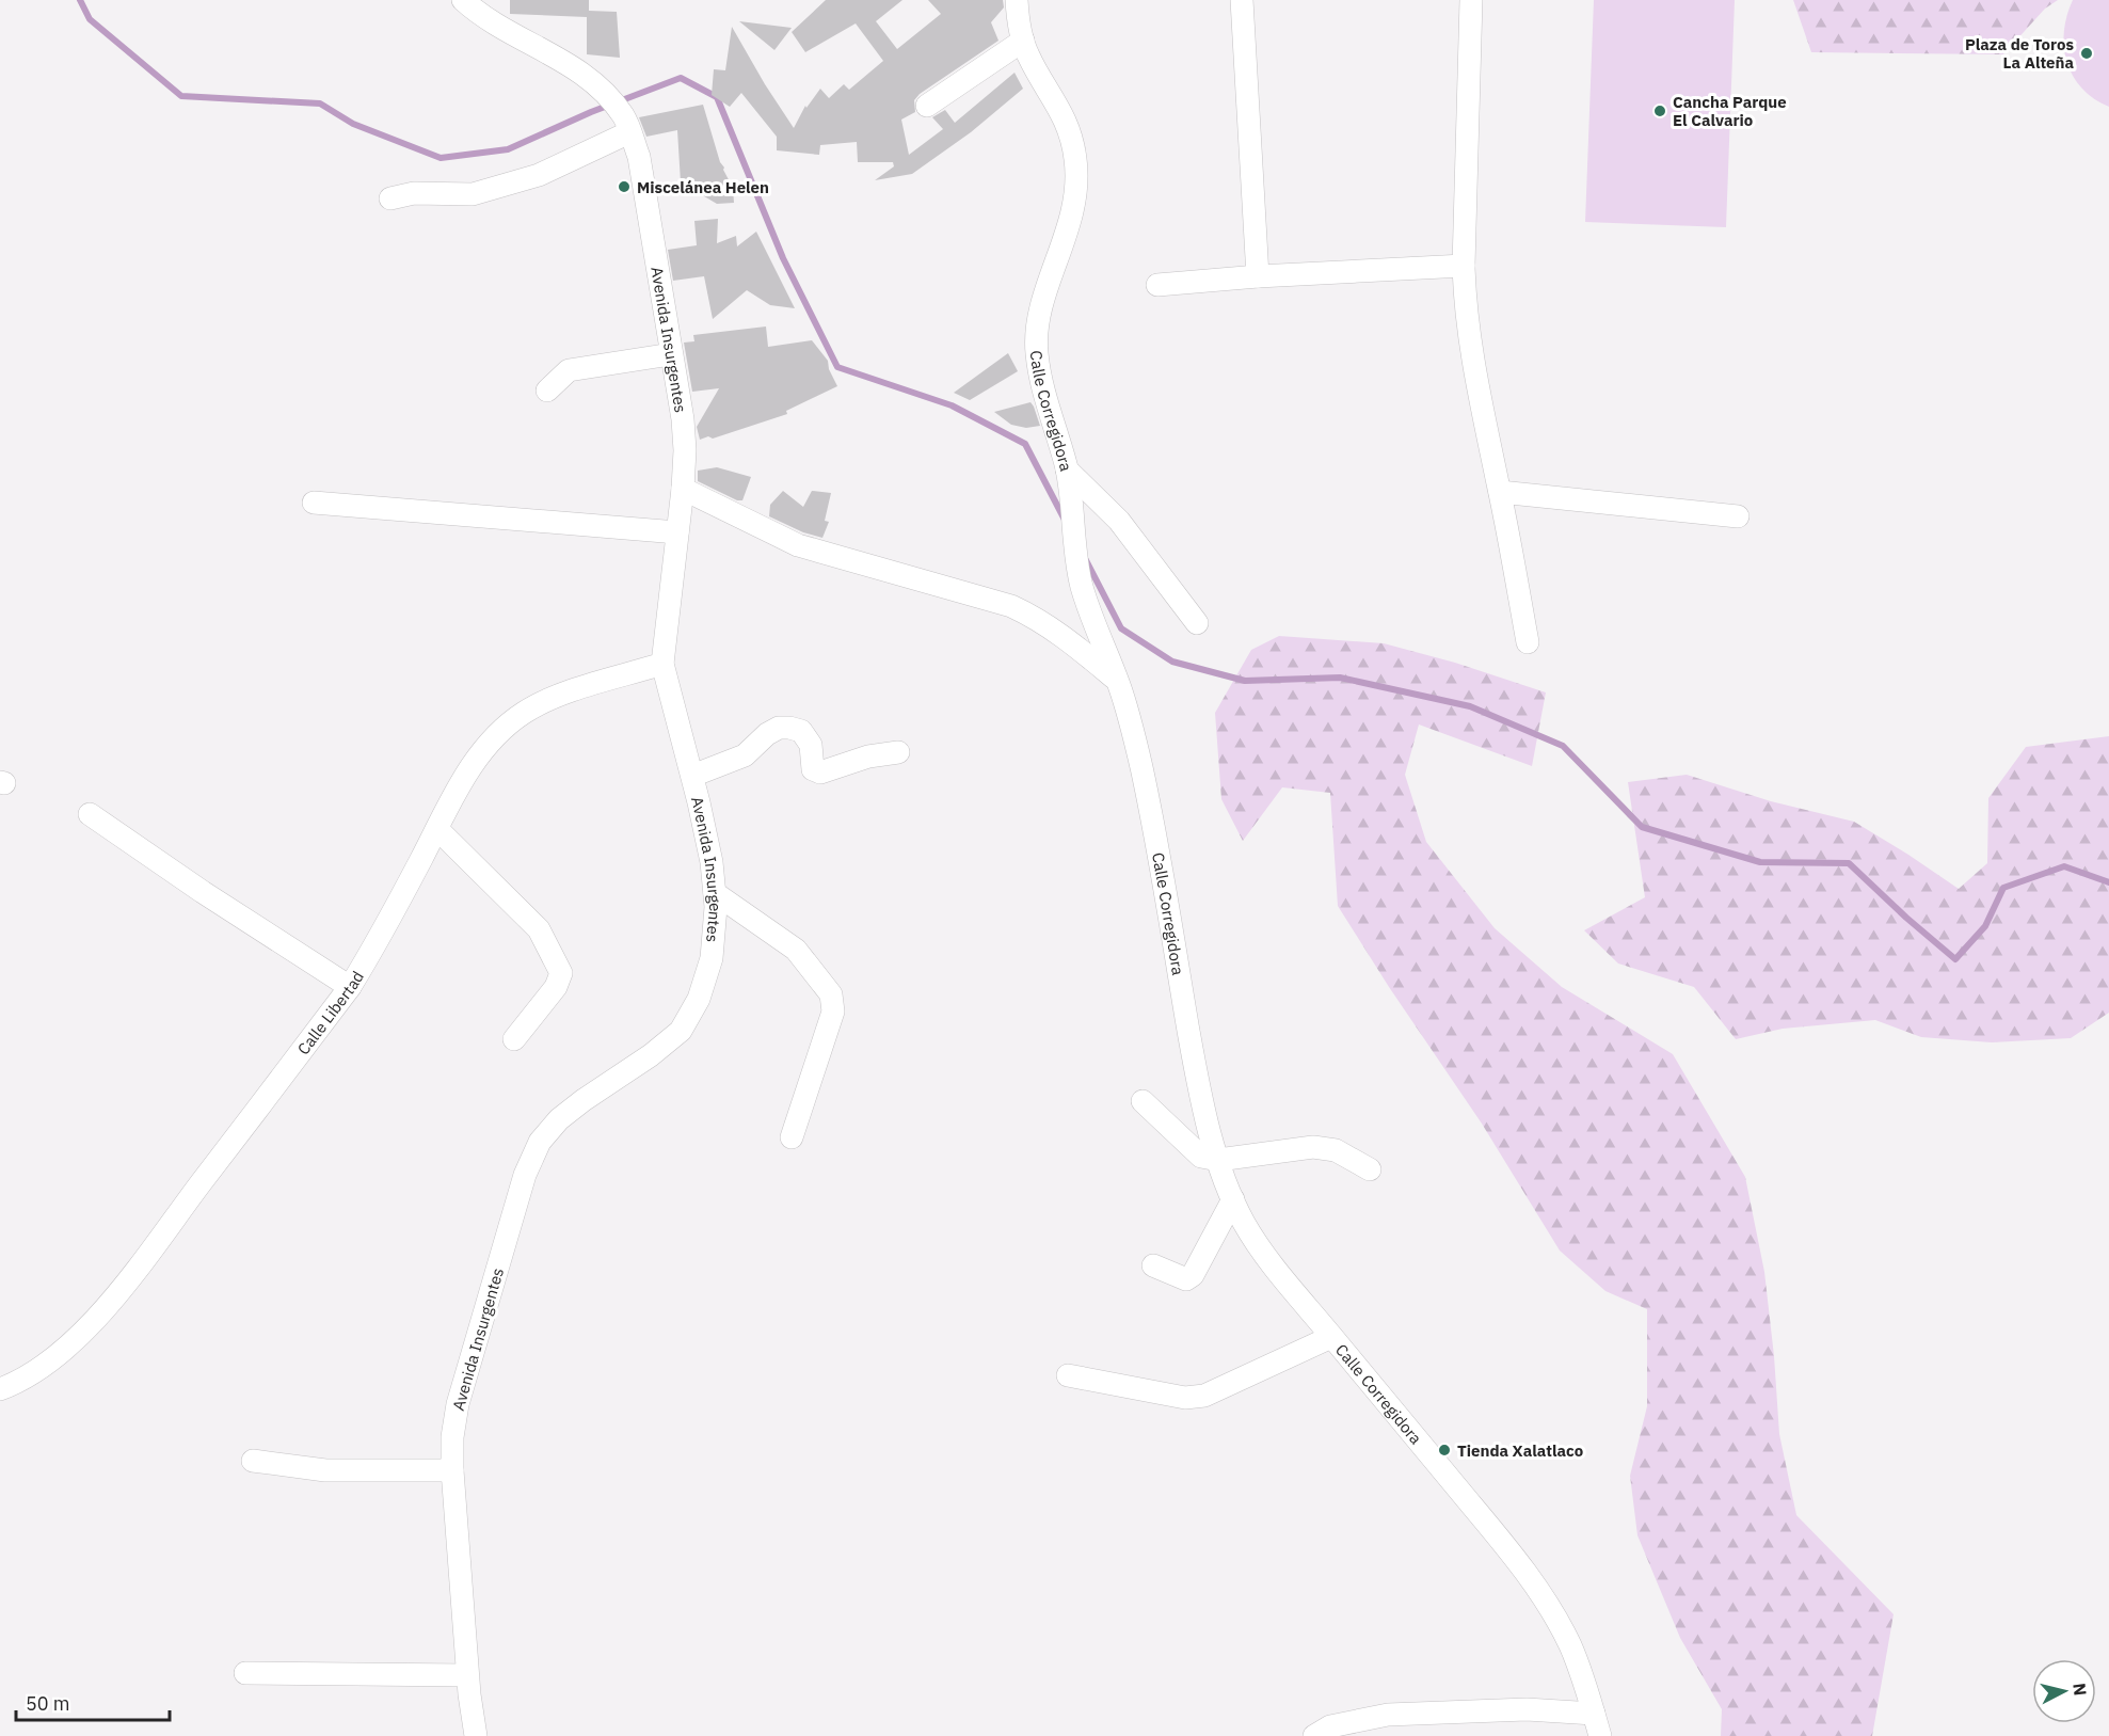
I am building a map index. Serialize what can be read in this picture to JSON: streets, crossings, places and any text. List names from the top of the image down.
{
  "streets": {
    "street": ["Avenida Insurgentes", "Calle Corregidora", "Calle Libertad"]
  },
  "crossings": [
    ["Avenida Insurgentes", "Calle Libertad"]
  ],
  "places": [
    "Plaza de Toros La Alteña",
    "Cancha Parque El Calvario",
    "Miscelánea Helen",
    "Tienda Xalatlaco"
  ],
  "scale_bar": "50 m",
  "north": "right"
}
